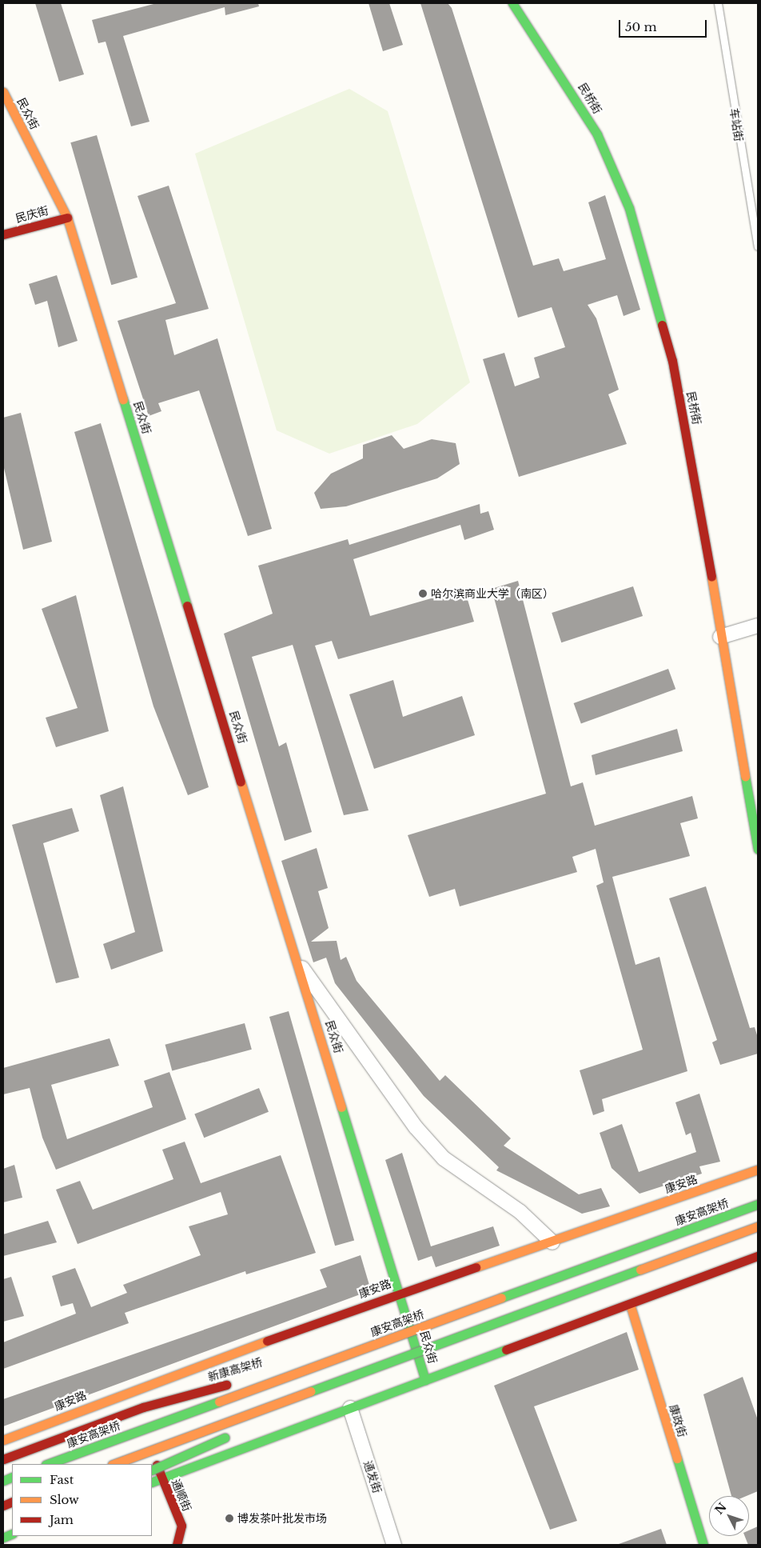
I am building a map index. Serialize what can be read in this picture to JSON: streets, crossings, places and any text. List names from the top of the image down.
{
  "streets": {
    "main road": [
      "民桥街",
      "民众街",
      "民庆街",
      "康安路",
      "康安高架桥",
      "新康高架桥",
      "康政街",
      "通顺街"
    ],
    "street": ["通发街"],
    "lane": ["车站街"]
  },
  "crossings": [
    ["民众街", "民庆街"],
    ["民众街", "康安路"],
    ["康安路", "通顺街"],
    ["康安高架桥", "新康高架桥"]
  ],
  "places": ["哈尔滨商业大学（南区）", "博发茶叶批发市场"],
  "legend": ["Fast", "Slow", "Jam"],
  "scale_bar": "50 m",
  "north": "top left"
}
